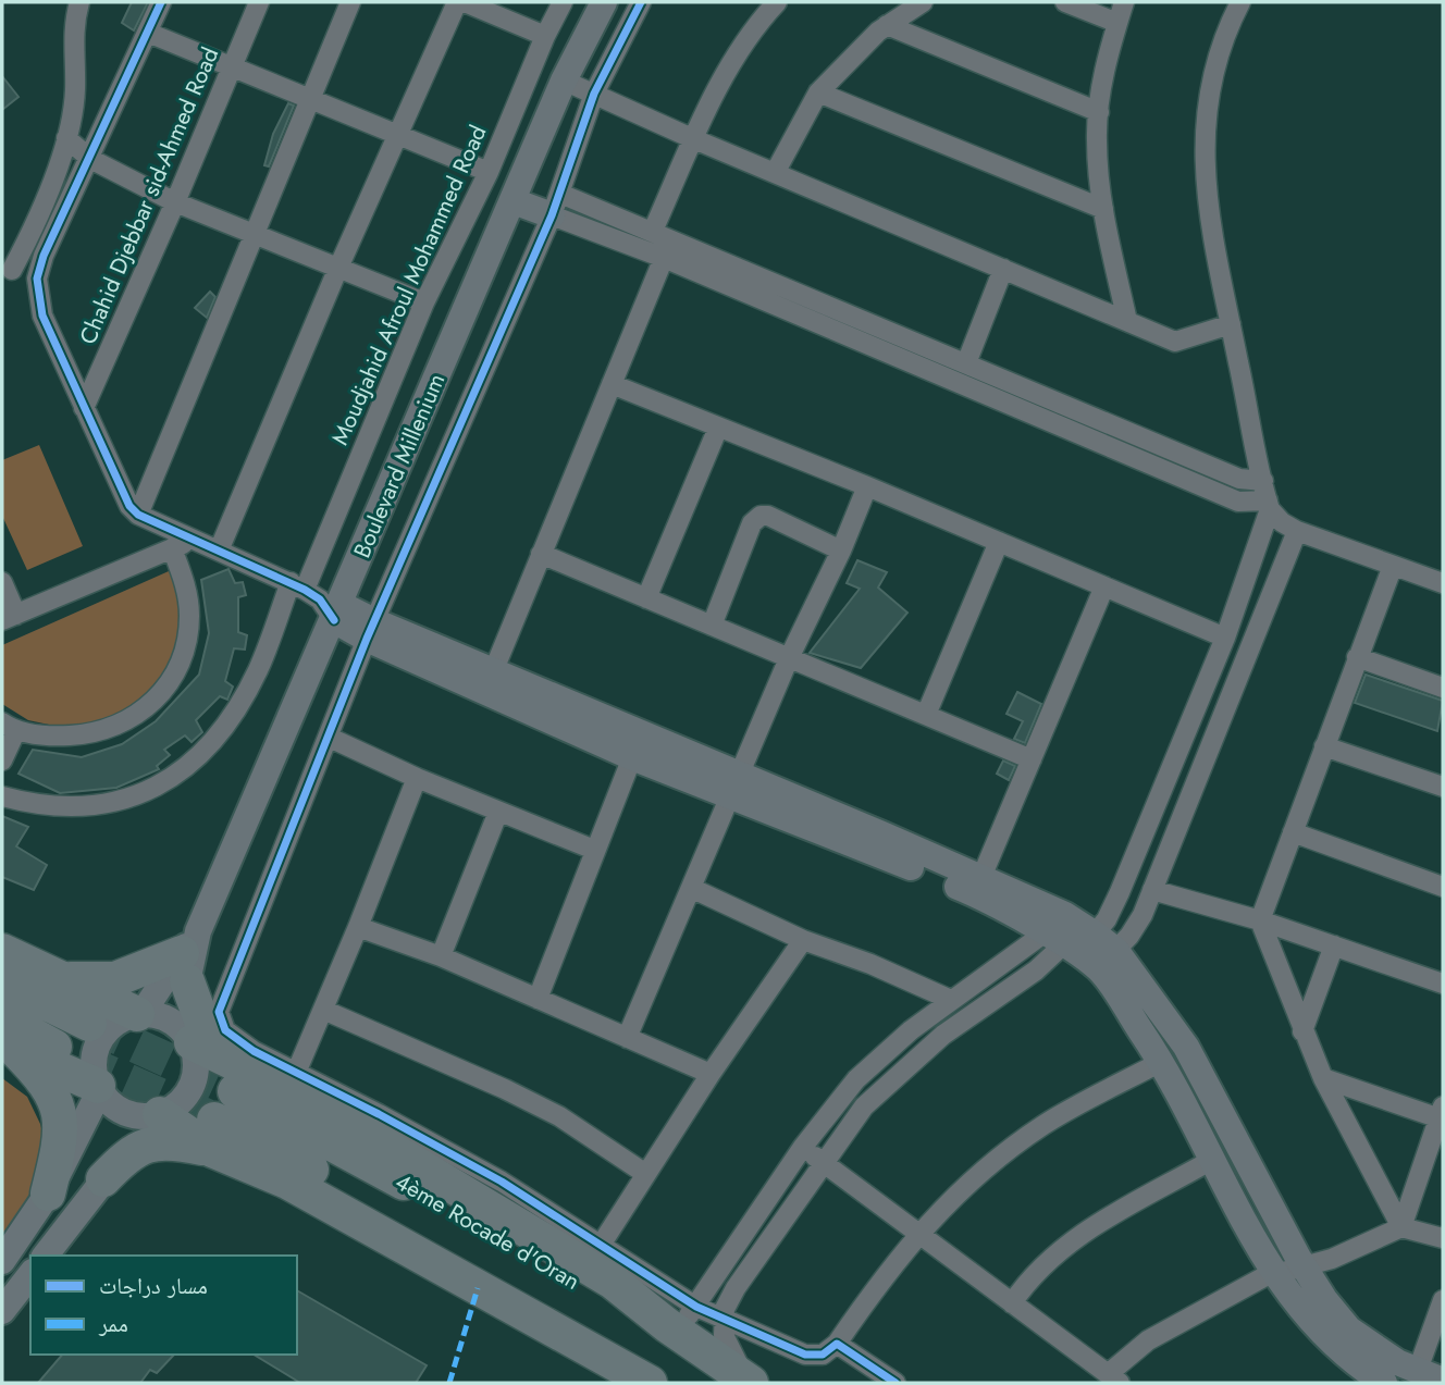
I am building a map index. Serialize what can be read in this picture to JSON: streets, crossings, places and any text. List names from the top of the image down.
{
  "streets": {
    "highway": ["4ème Rocade d'Oran"],
    "main road": ["Boulevard Millenium"],
    "street": ["Chahid Djebbar sid-Ahmed Road", "Moudjahid Afroul Mohammed Road"]
  },
  "crossings": [
    ["Moudjahid Afroul Mohammed Road", "Boulevard Millenium"]
  ],
  "legend": ["مسار دراجات", "ممر"]
}
